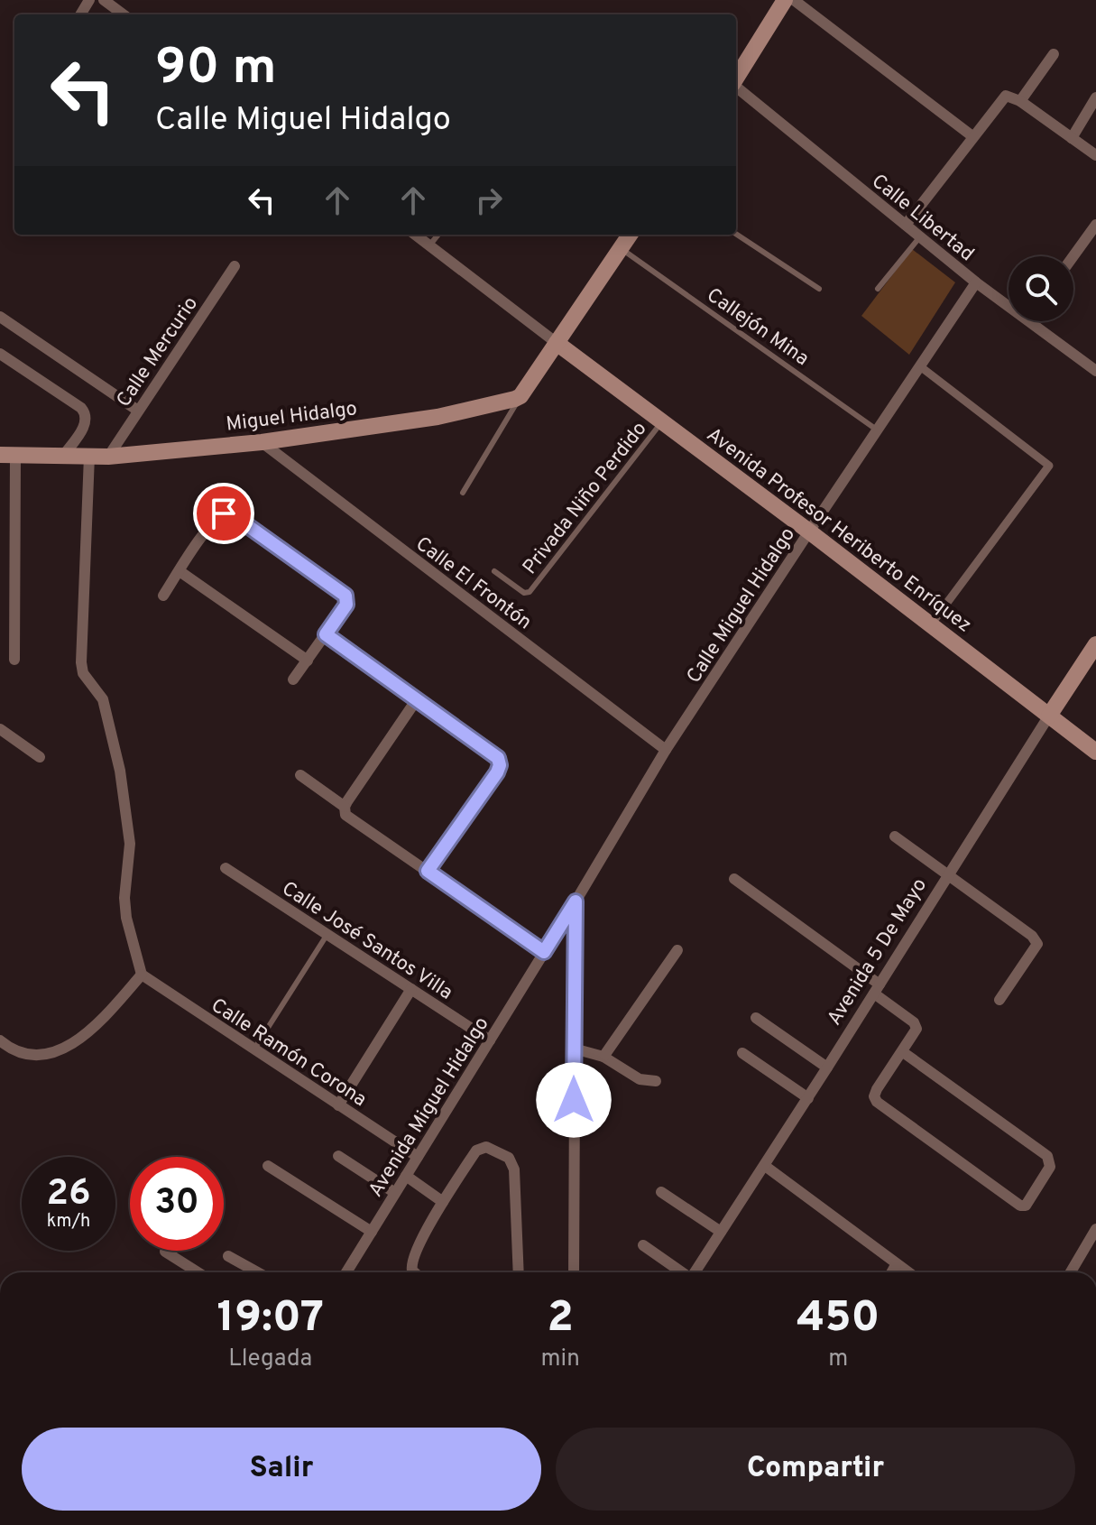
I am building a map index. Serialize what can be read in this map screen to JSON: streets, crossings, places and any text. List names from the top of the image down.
{
  "streets": {
    "main road": ["Miguel Hidalgo", "Avenida Profesor Heriberto Enríquez", "Avenida 5 De Mayo"],
    "street": [
      "Calle Libertad",
      "Calle Mercurio",
      "Calle El Frontón",
      "Calle Miguel Hidalgo",
      "Calle José Santos Villa",
      "Calle Ramón Corona",
      "Avenida Miguel Hidalgo"
    ],
    "lane": ["Callejón Mina", "Privada Niño Perdido"]
  },
  "crossings": [
    ["Calle Libertad", "Calle Miguel Hidalgo"],
    ["Callejón Mina", "Calle Miguel Hidalgo"],
    ["Calle Mercurio", "Miguel Hidalgo"],
    ["Miguel Hidalgo", "Calle El Frontón"],
    ["Privada Niño Perdido", "Avenida Profesor Heriberto Enríquez"],
    ["Avenida Profesor Heriberto Enríquez", "Calle Miguel Hidalgo"],
    ["Avenida Profesor Heriberto Enríquez", "Avenida 5 De Mayo"],
    ["Calle El Frontón", "Calle Miguel Hidalgo"],
    ["Calle Miguel Hidalgo", "Avenida Miguel Hidalgo"],
    ["Calle José Santos Villa", "Avenida Miguel Hidalgo"],
    ["Calle Ramón Corona", "Avenida Miguel Hidalgo"]
  ],
  "page": {
    "turn": ["90 m", "Calle Miguel Hidalgo"],
    "speed": "26 km/h",
    "limit": "30",
    "eta": [
      "19:07",
      "Llegada",
      "2",
      "min",
      "450",
      "m"
    ],
    "buttons": ["Salir", "Compartir"]
  }
}
